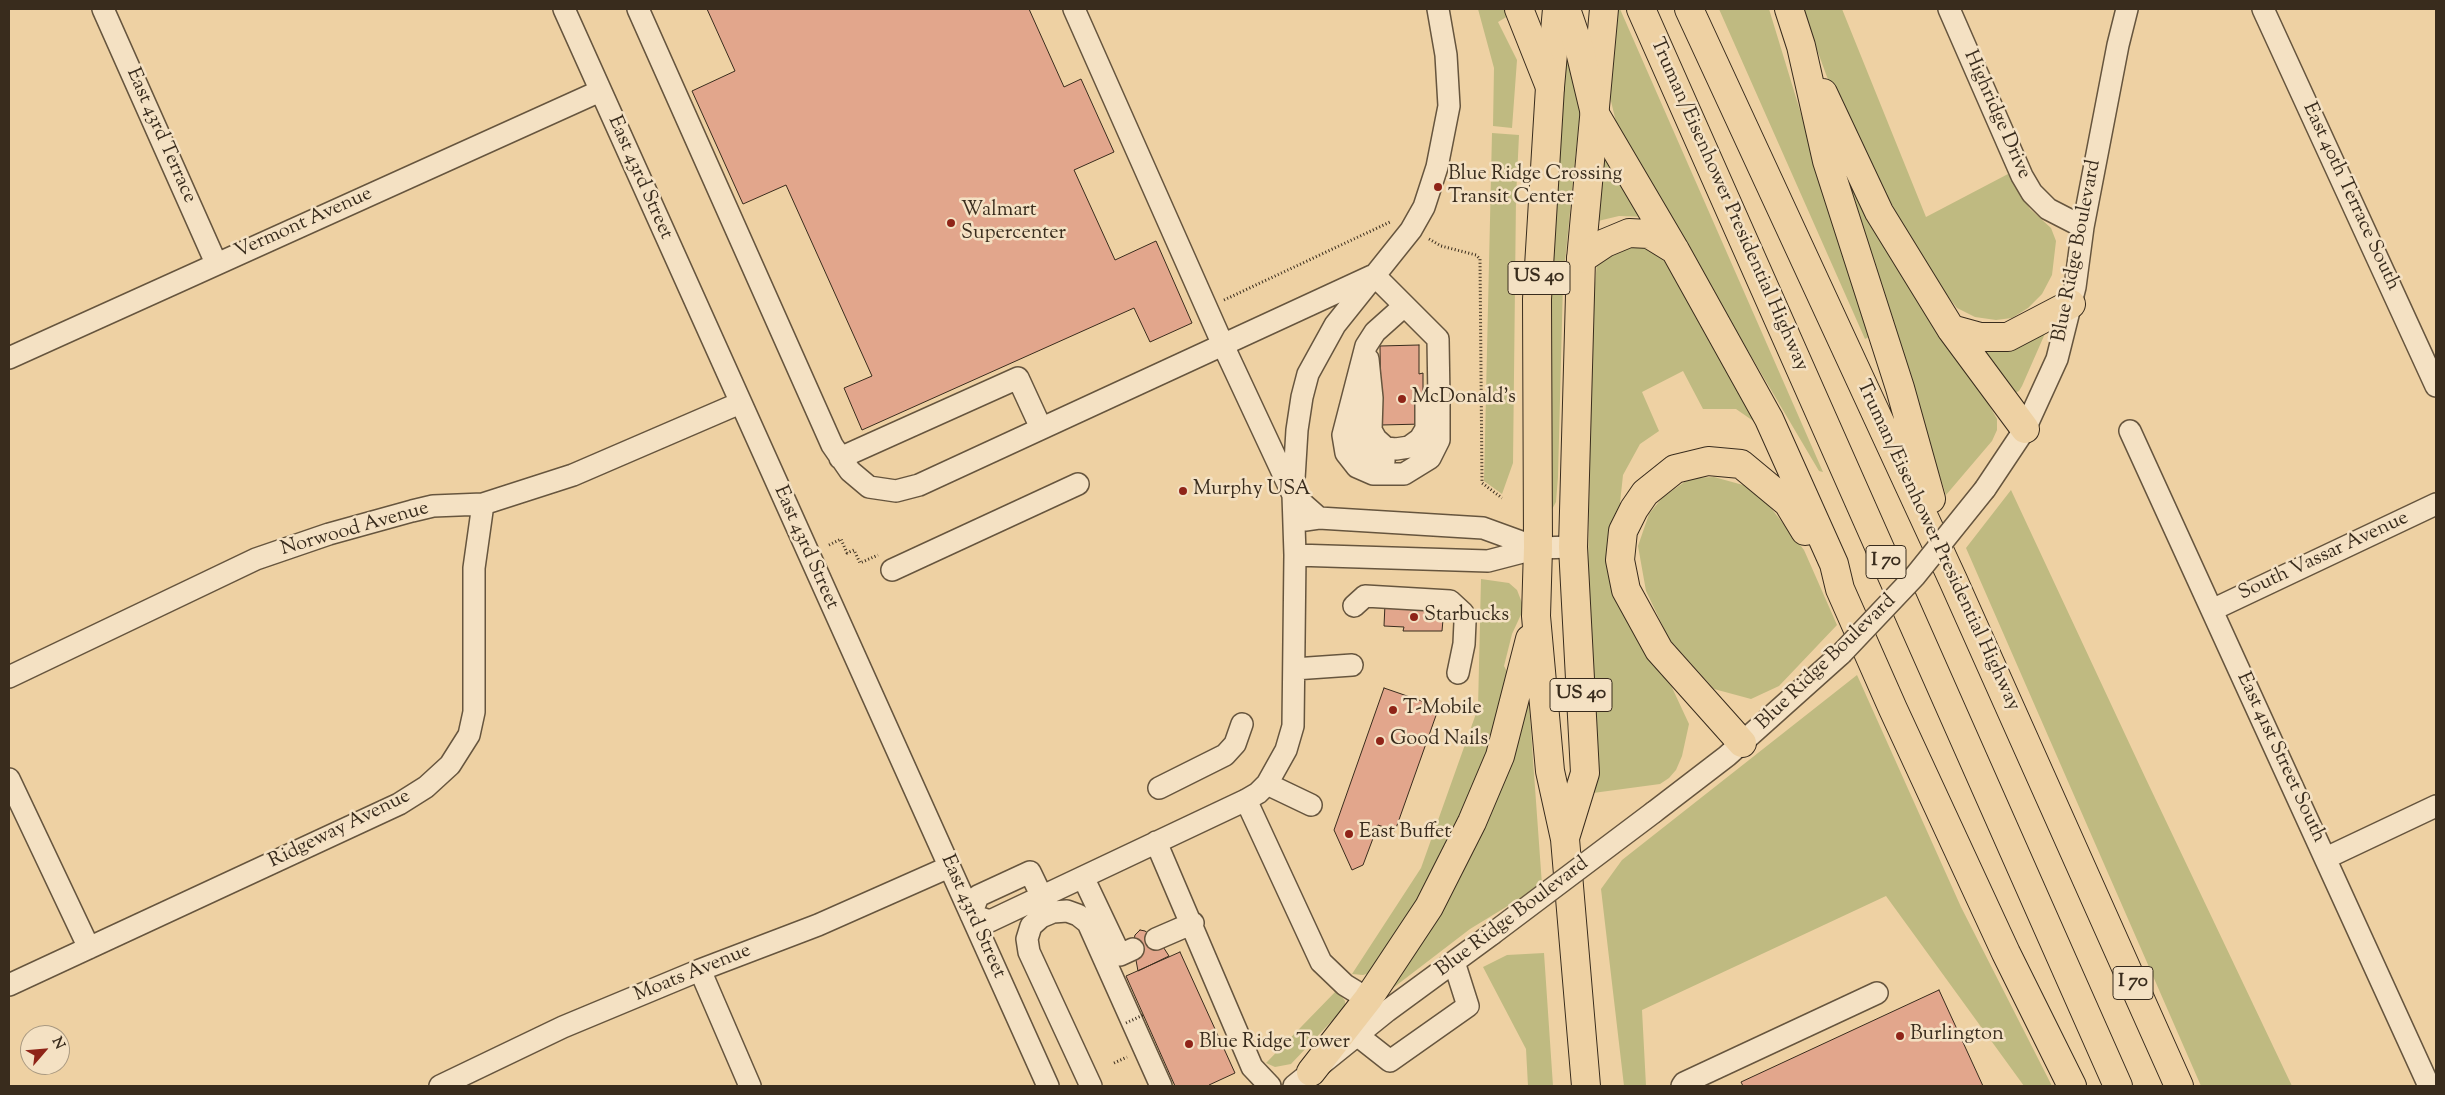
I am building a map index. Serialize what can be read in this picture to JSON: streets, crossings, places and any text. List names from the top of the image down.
{
  "streets": {
    "main road": ["Truman/Eisenhower Presidential Highway", "US 40", "I 70"],
    "street": [
      "Highridge Drive",
      "East 43rd Terrace",
      "East 43rd Street",
      "East 40th Terrace South",
      "Vermont Avenue",
      "Blue Ridge Boulevard",
      "Norwood Avenue",
      "South Vassar Avenue",
      "East 41st Street South",
      "Ridgeway Avenue",
      "Moats Avenue"
    ]
  },
  "crossings": [
    ["Highridge Drive", "Blue Ridge Boulevard"],
    ["East 43rd Terrace", "Vermont Avenue"],
    ["East 43rd Street", "Vermont Avenue"],
    ["East 43rd Street", "Norwood Avenue"],
    ["East 43rd Street", "Moats Avenue"],
    ["Norwood Avenue", "Ridgeway Avenue"],
    ["South Vassar Avenue", "East 41st Street South"]
  ],
  "places": [
    "Blue Ridge Crossing Transit Center",
    "Walmart Supercenter",
    "McDonald's",
    "Murphy USA",
    "Starbucks",
    "T-Mobile",
    "Good Nails",
    "East Buffet",
    "Burlington",
    "Blue Ridge Tower"
  ],
  "north": "top right"
}
